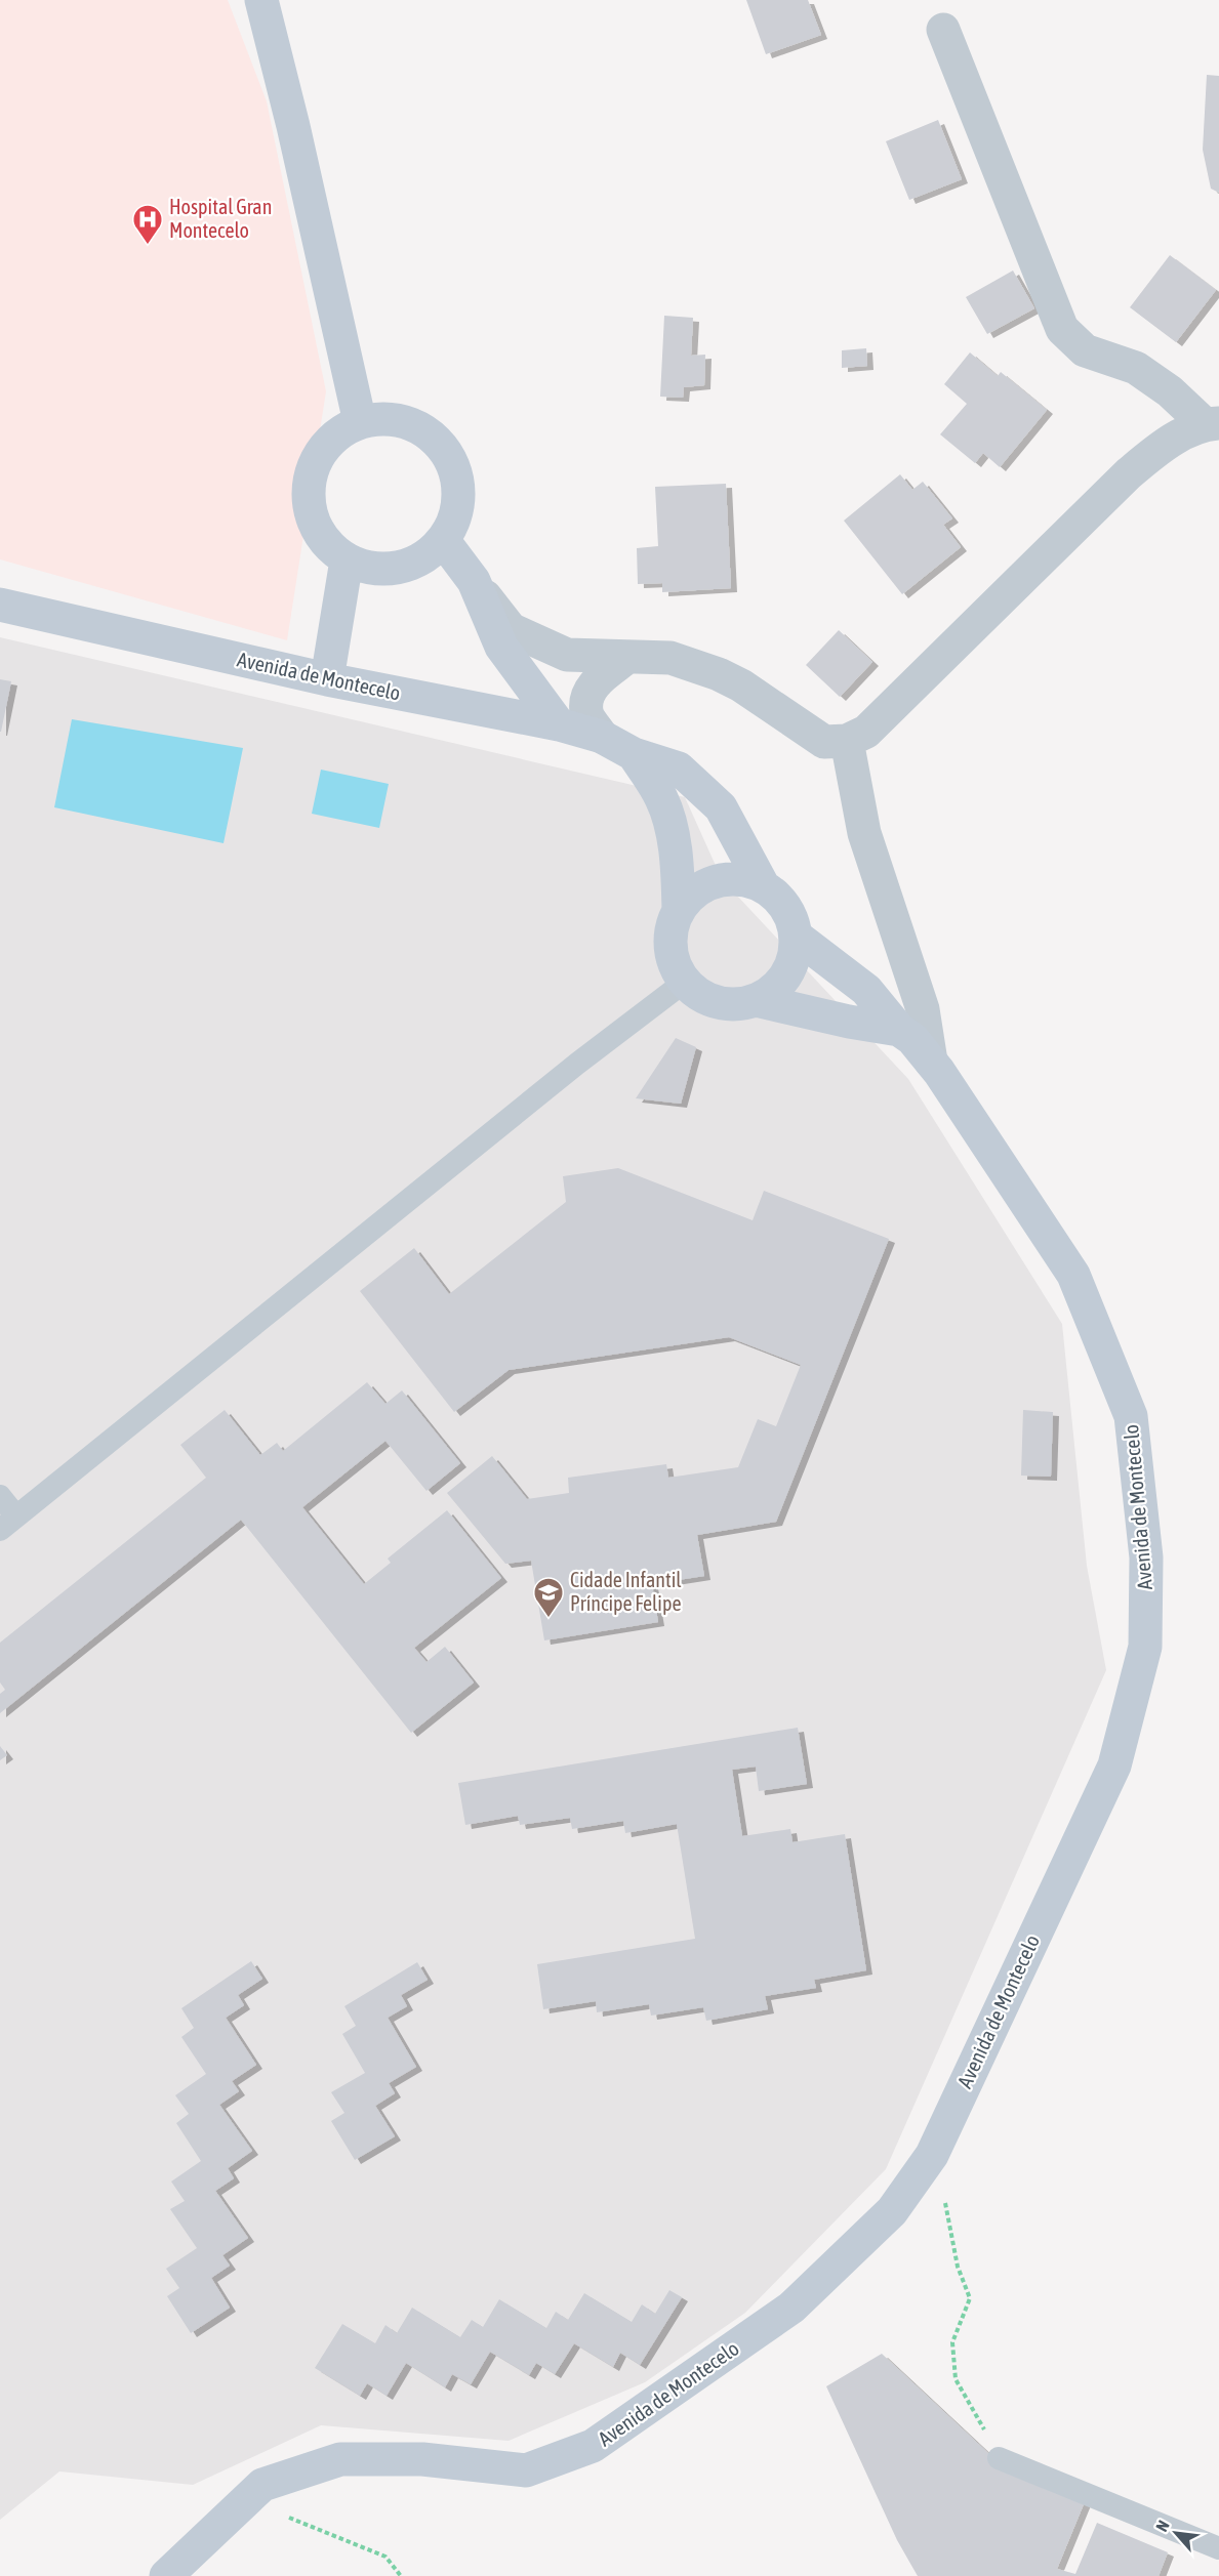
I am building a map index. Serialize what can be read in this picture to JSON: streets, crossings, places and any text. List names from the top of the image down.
{
  "streets": {
    "street": ["Avenida de Montecelo"]
  },
  "places": {
    "hospital": ["Hospital Gran Montecelo"],
    "school or university": ["Cidade Infantil Príncipe Felipe"]
  },
  "north": "top left"
}
